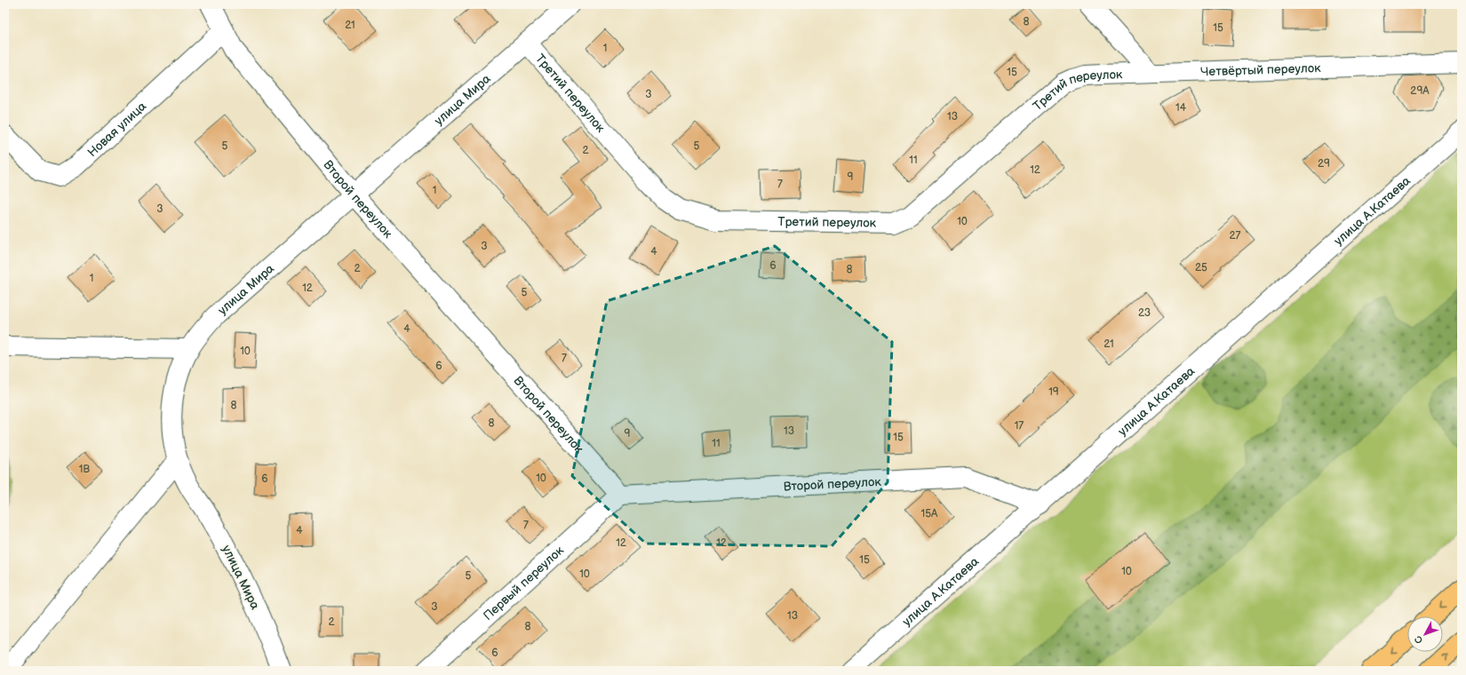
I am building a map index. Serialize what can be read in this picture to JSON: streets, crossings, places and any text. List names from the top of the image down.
{
  "streets": {
    "street": [
      "Четвёртый переулок",
      "Третий переулок",
      "улица Мира",
      "Новая улица",
      "Второй переулок",
      "улица А.Катаева",
      "Первый переулок"
    ]
  },
  "crossings": [
    ["Четвёртый переулок", "Третий переулок"],
    ["Третий переулок", "улица Мира"],
    ["улица Мира", "Второй переулок"],
    ["Новая улица", "Второй переулок"],
    ["Второй переулок", "улица А.Катаева"],
    ["Второй переулок", "Первый переулок"]
  ],
  "house_numbers": [
    "8",
    "21",
    "15",
    "1",
    "15",
    "29А",
    "3",
    "14",
    "13",
    "5",
    "5",
    "2",
    "11",
    "29",
    "12",
    "9",
    "7",
    "1",
    "3",
    "10",
    "27",
    "3",
    "4",
    "6",
    "25",
    "2",
    "8",
    "1",
    "12",
    "5",
    "23",
    "4",
    "21",
    "10",
    "7",
    "6",
    "19",
    "8",
    "8",
    "17",
    "13",
    "9",
    "15",
    "11",
    "1В",
    "10",
    "6",
    "15А",
    "7",
    "4",
    "12",
    "12",
    "15",
    "10",
    "10",
    "5",
    "3",
    "13",
    "2",
    "8",
    "6"
  ],
  "north": "bottom left"
}
